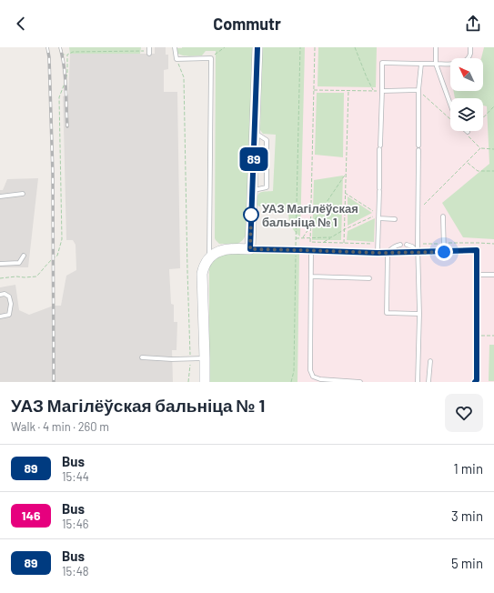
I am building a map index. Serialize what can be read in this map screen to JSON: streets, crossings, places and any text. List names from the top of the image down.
{
  "places": ["УАЗ Магілёўская бальніца № 1"],
  "lines": ["bus line 89"],
  "north": "top left",
  "page": {
    "header": "Commutr",
    "on_map": "89",
    "heading": ["УАЗ Магілёўская бальніца № 1", "Walk · 4 min · 260 m"],
    "list": [
      {
        "mark": "89",
        "name": "Bus",
        "note": "15:44",
        "value": "1 min"
      },
      {
        "mark": "146",
        "name": "Bus",
        "note": "15:46",
        "value": "3 min"
      },
      {
        "mark": "89",
        "name": "Bus",
        "note": "15:48",
        "value": "5 min"
      }
    ]
  }
}
